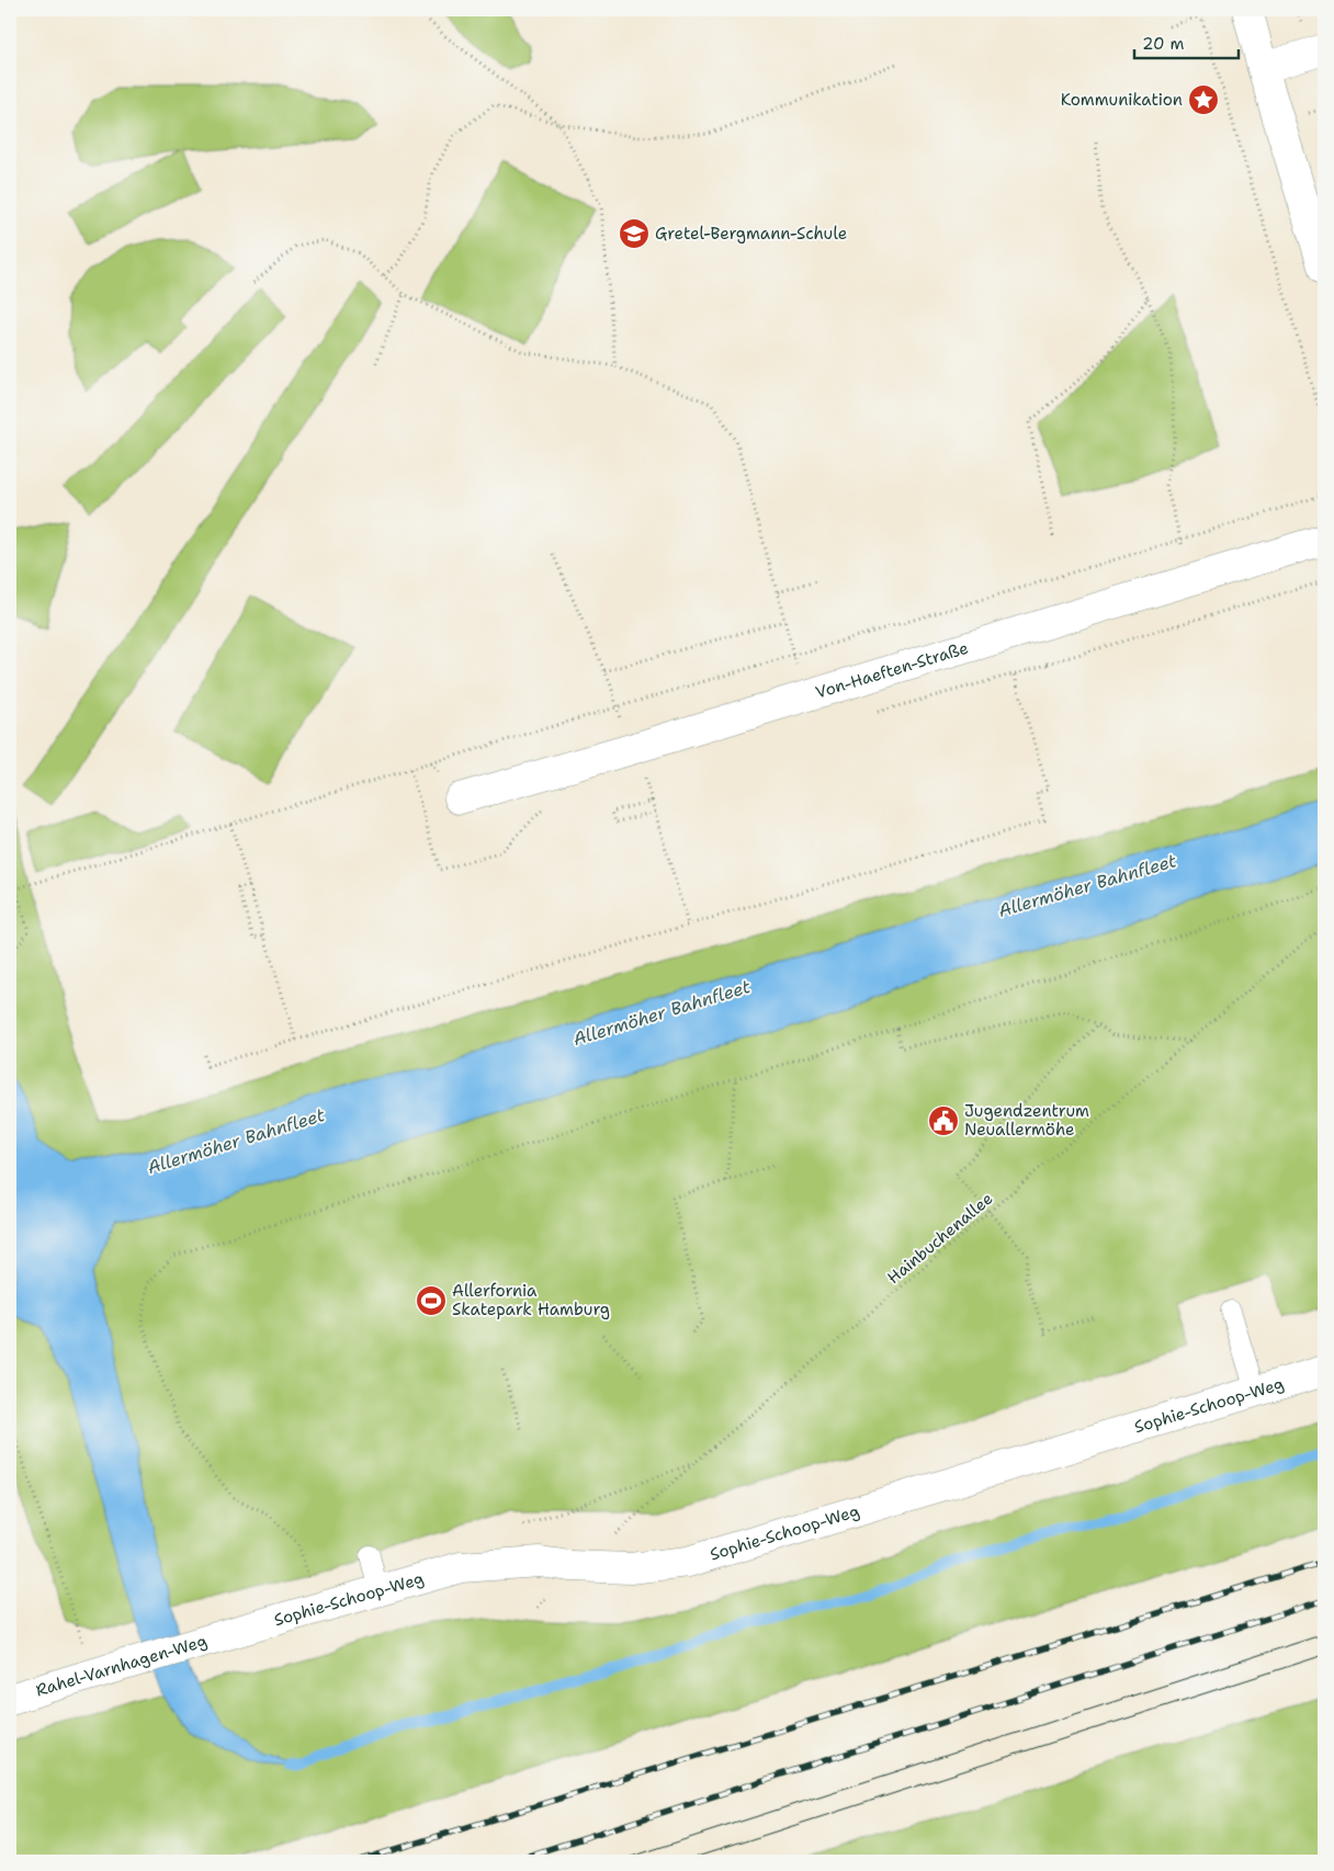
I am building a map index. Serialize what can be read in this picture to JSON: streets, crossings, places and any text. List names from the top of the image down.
{
  "streets": {
    "street": ["Von-Haeften-Straße", "Sophie-Schoop-Weg", "Rahel-Varnhagen-Weg"],
    "path": ["Hainbuchenallee"]
  },
  "crossings": [
    ["Sophie-Schoop-Weg", "Rahel-Varnhagen-Weg"]
  ],
  "water": ["Allermöher Bahnfleet"],
  "places": {
    "place": ["Kommunikation"],
    "school or university": ["Gretel-Bergmann-Schule"],
    "public building": ["Jugendzentrum Neuallermöhe"],
    "sports": ["Allerfornia Skatepark Hamburg"]
  },
  "scale_bar": "20 m"
}
